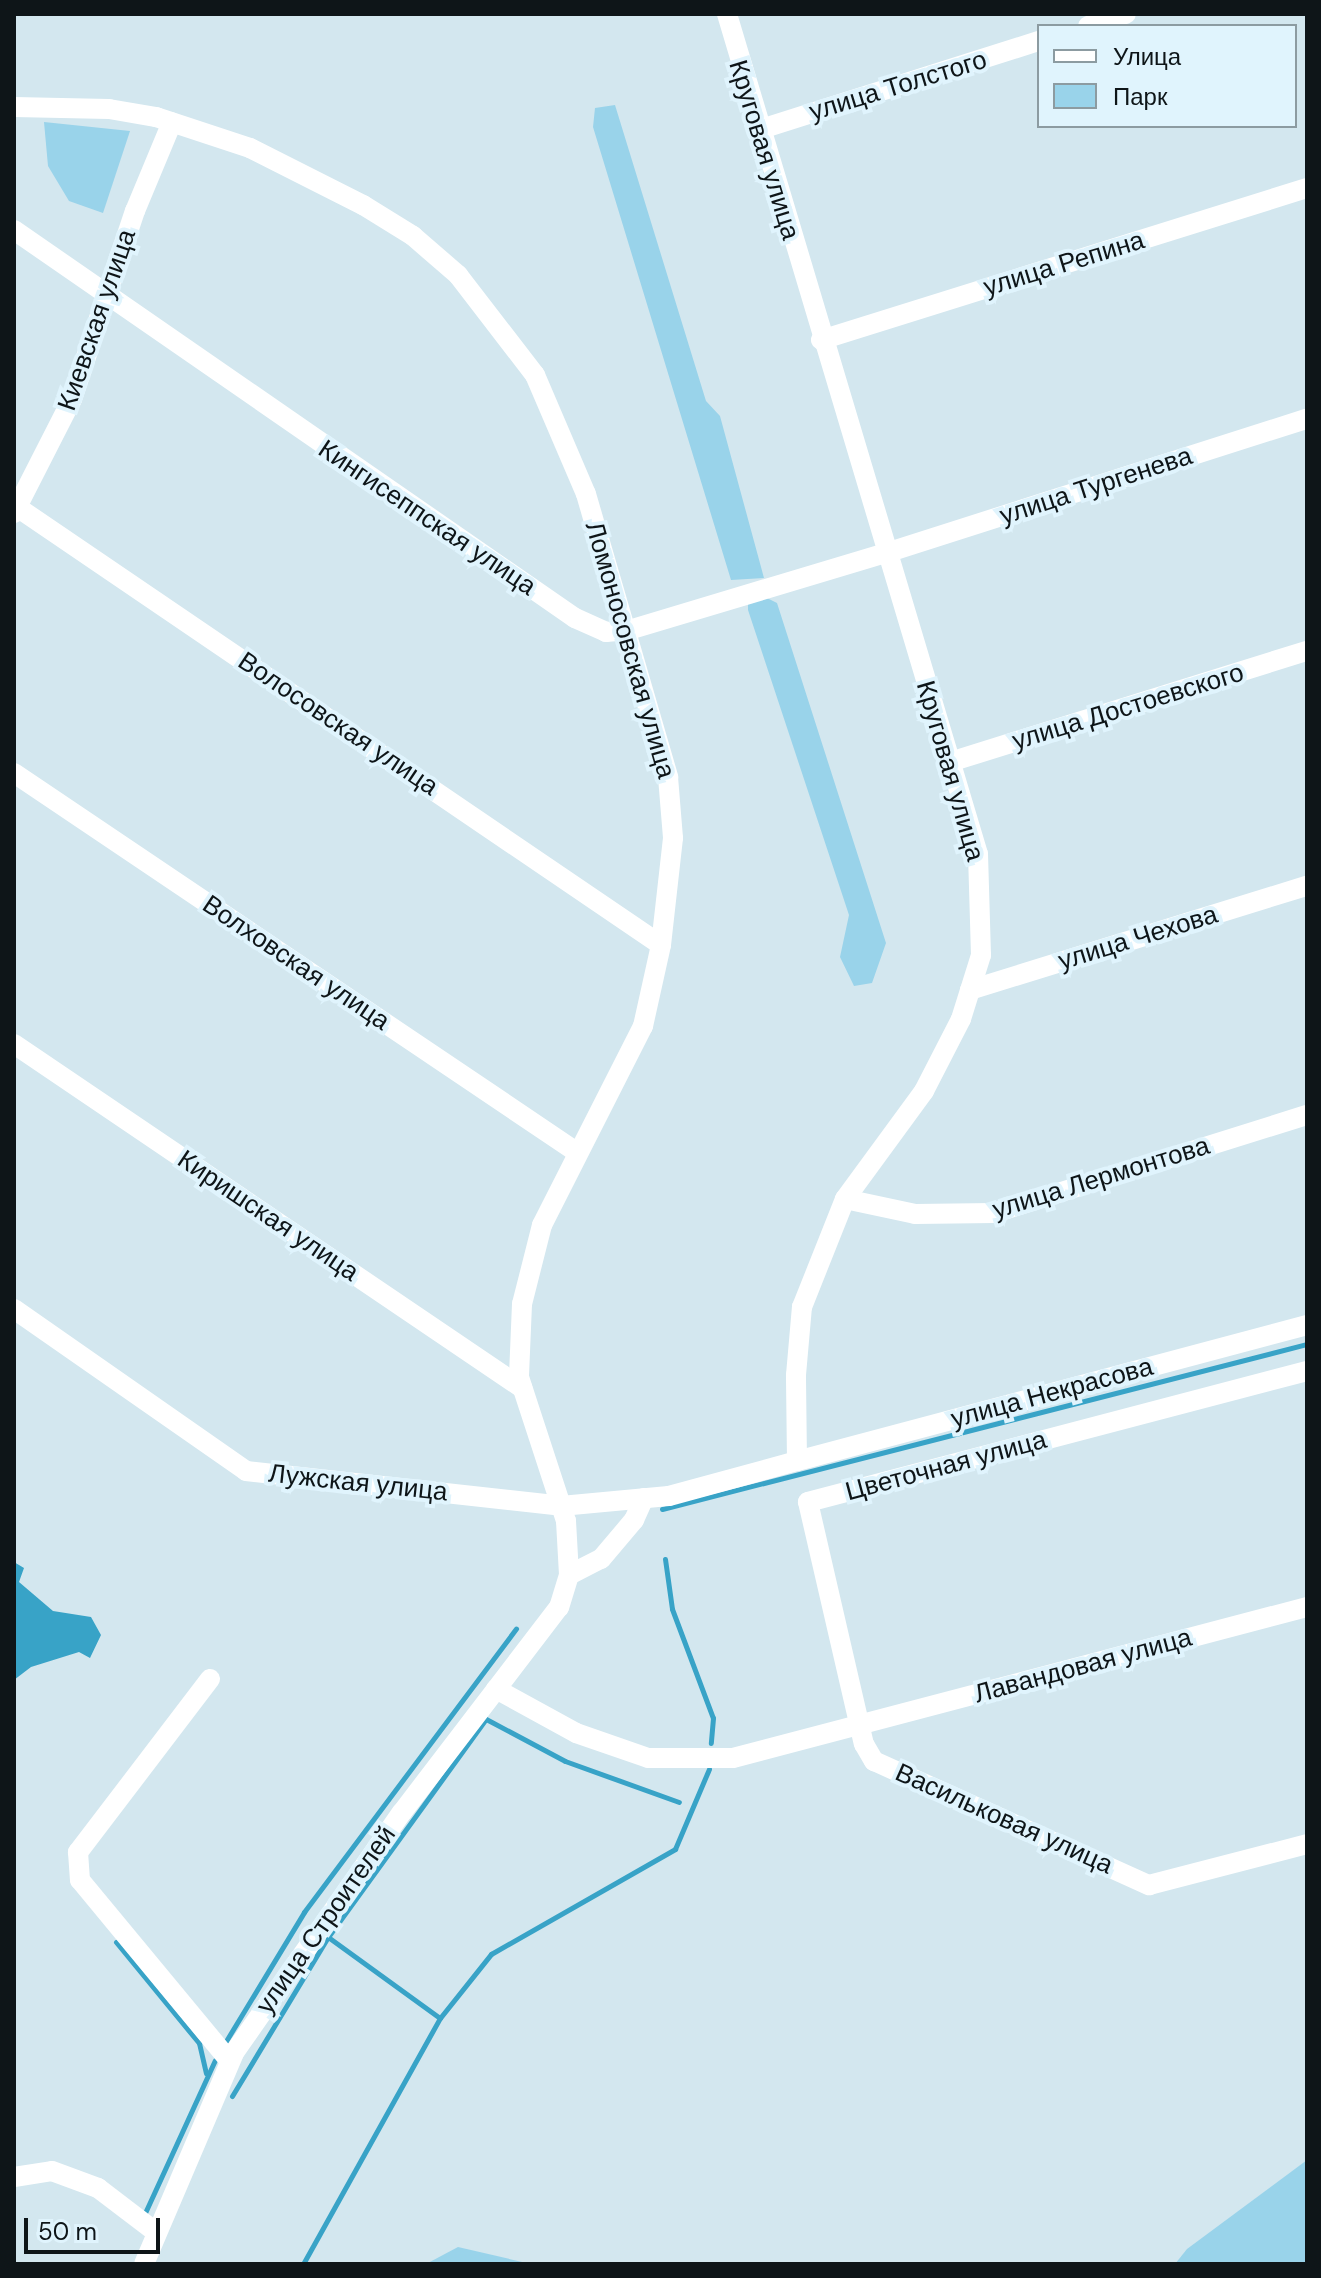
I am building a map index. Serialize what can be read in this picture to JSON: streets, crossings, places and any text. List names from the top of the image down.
{
  "streets": {
    "street": [
      "улица Толстого",
      "Круговая улица",
      "улица Репина",
      "Киевская улица",
      "улица Тургенева",
      "Кингисеппская улица",
      "Ломоносовская улица",
      "улица Достоевского",
      "Волосовская улица",
      "улица Чехова",
      "Волховская улица",
      "улица Лермонтова",
      "Киришская улица",
      "улица Некрасова",
      "Цветочная улица",
      "Лужская улица",
      "Лавандовая улица",
      "Васильковая улица",
      "улица Строителей"
    ]
  },
  "crossings": [
    ["улица Толстого", "Круговая улица"],
    ["Круговая улица", "улица Репина"],
    ["Круговая улица", "улица Тургенева"],
    ["Круговая улица", "Кингисеппская улица"],
    ["Круговая улица", "улица Достоевского"],
    ["Круговая улица", "улица Чехова"],
    ["Круговая улица", "улица Лермонтова"],
    ["Круговая улица", "улица Некрасова"],
    ["Киевская улица", "Кингисеппская улица"],
    ["Киевская улица", "Ломоносовская улица"],
    ["Киевская улица", "Волосовская улица"],
    ["улица Тургенева", "Кингисеппская улица"],
    ["Кингисеппская улица", "Ломоносовская улица"],
    ["Ломоносовская улица", "Волосовская улица"],
    ["Ломоносовская улица", "Волховская улица"],
    ["Ломоносовская улица", "Киришская улица"],
    ["Ломоносовская улица", "Лужская улица"],
    ["Ломоносовская улица", "улица Строителей"],
    ["Цветочная улица", "Лавандовая улица"],
    ["Цветочная улица", "Васильковая улица"],
    ["Лавандовая улица", "Васильковая улица"]
  ],
  "legend": ["Улица", "Парк"],
  "scale_bar": "50 m"
}
